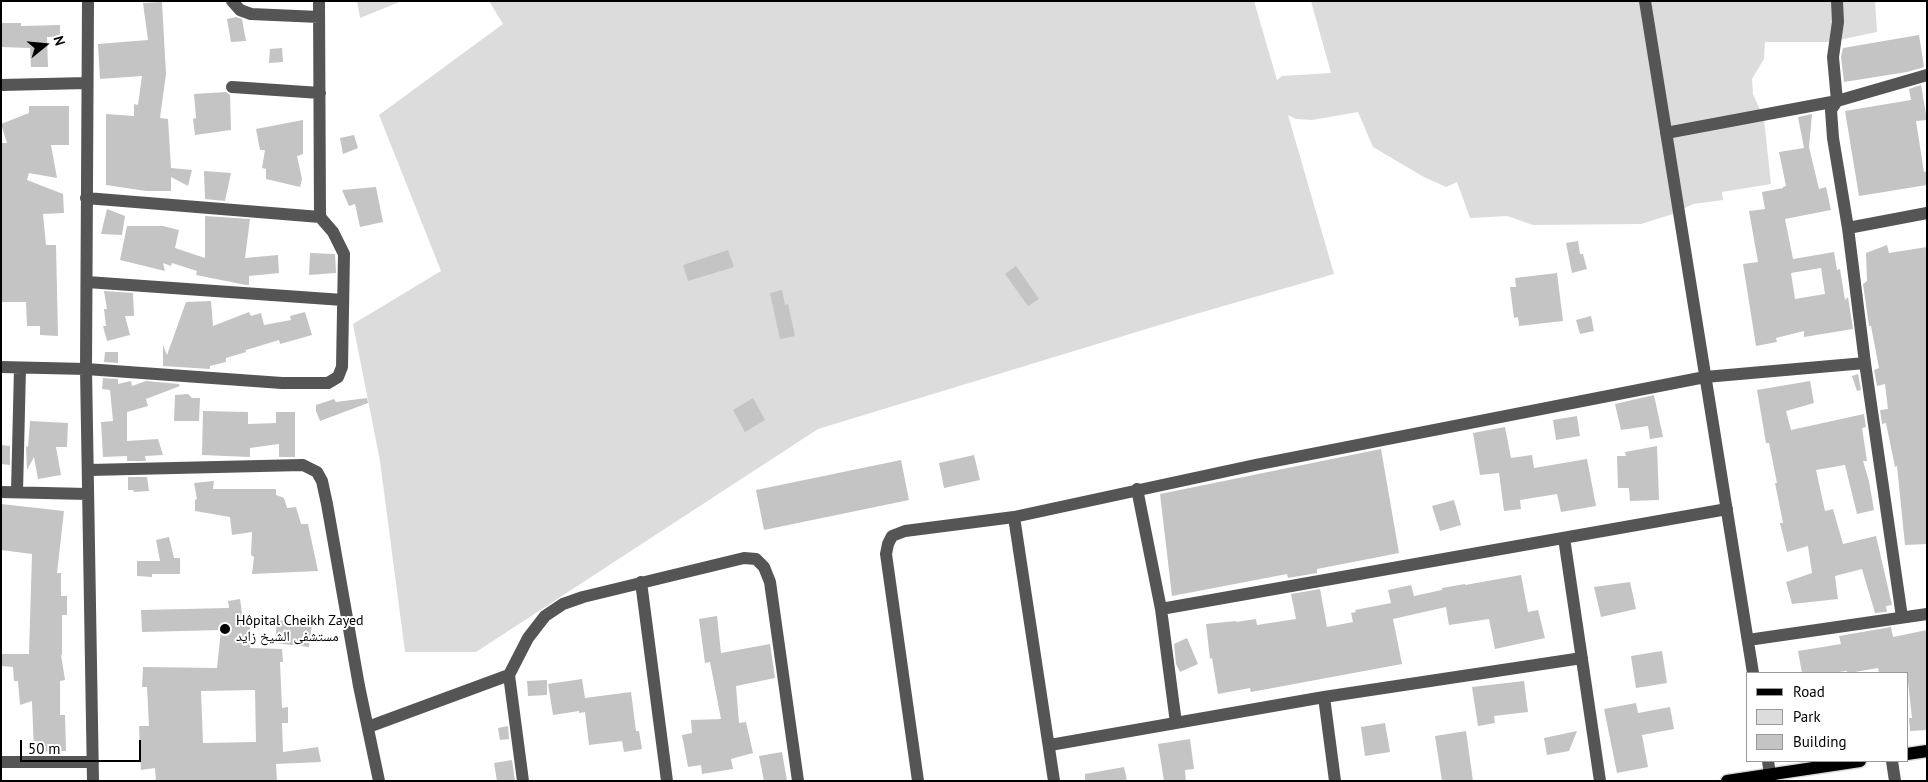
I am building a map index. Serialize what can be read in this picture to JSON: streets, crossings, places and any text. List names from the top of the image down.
{
  "places": ["Hôpital Cheikh Zayed مستشفى الشيخ زايد"],
  "legend": ["Road", "Park", "Building"],
  "scale_bar": "50 m",
  "north": "right"
}
